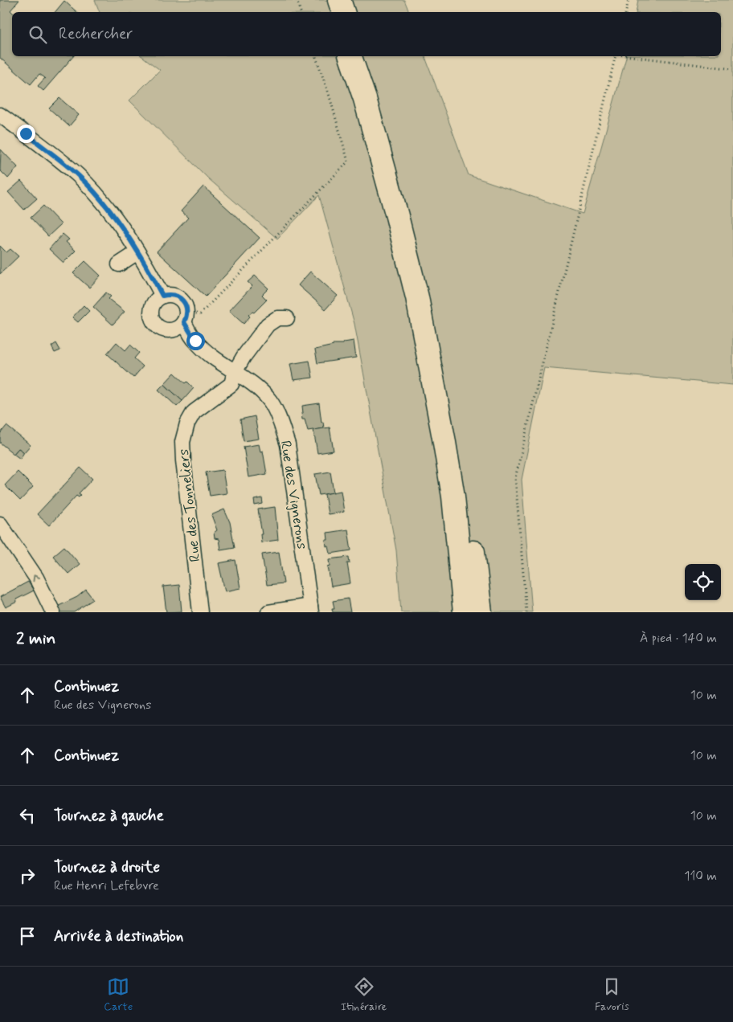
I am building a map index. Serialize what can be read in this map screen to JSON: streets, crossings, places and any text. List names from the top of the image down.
{
  "streets": {
    "street": ["Rue des Vignerons", "Rue des Tonneliers"]
  },
  "crossings": [
    ["Rue des Vignerons", "Rue des Tonneliers"]
  ],
  "page": {
    "search": "Rechercher",
    "heading": ["2 min", "À pied · 140 m"],
    "list": [
      ["Continuez", "Rue des Vignerons", "10 m"],
      ["Continuez", "10 m"],
      ["Tournez à gauche", "10 m"],
      ["Tournez à droite", "Rue Henri Lefebvre", "110 m"],
      "Arrivée à destination"
    ],
    "nav": ["Carte", "Itinéraire", "Favoris"]
  }
}
